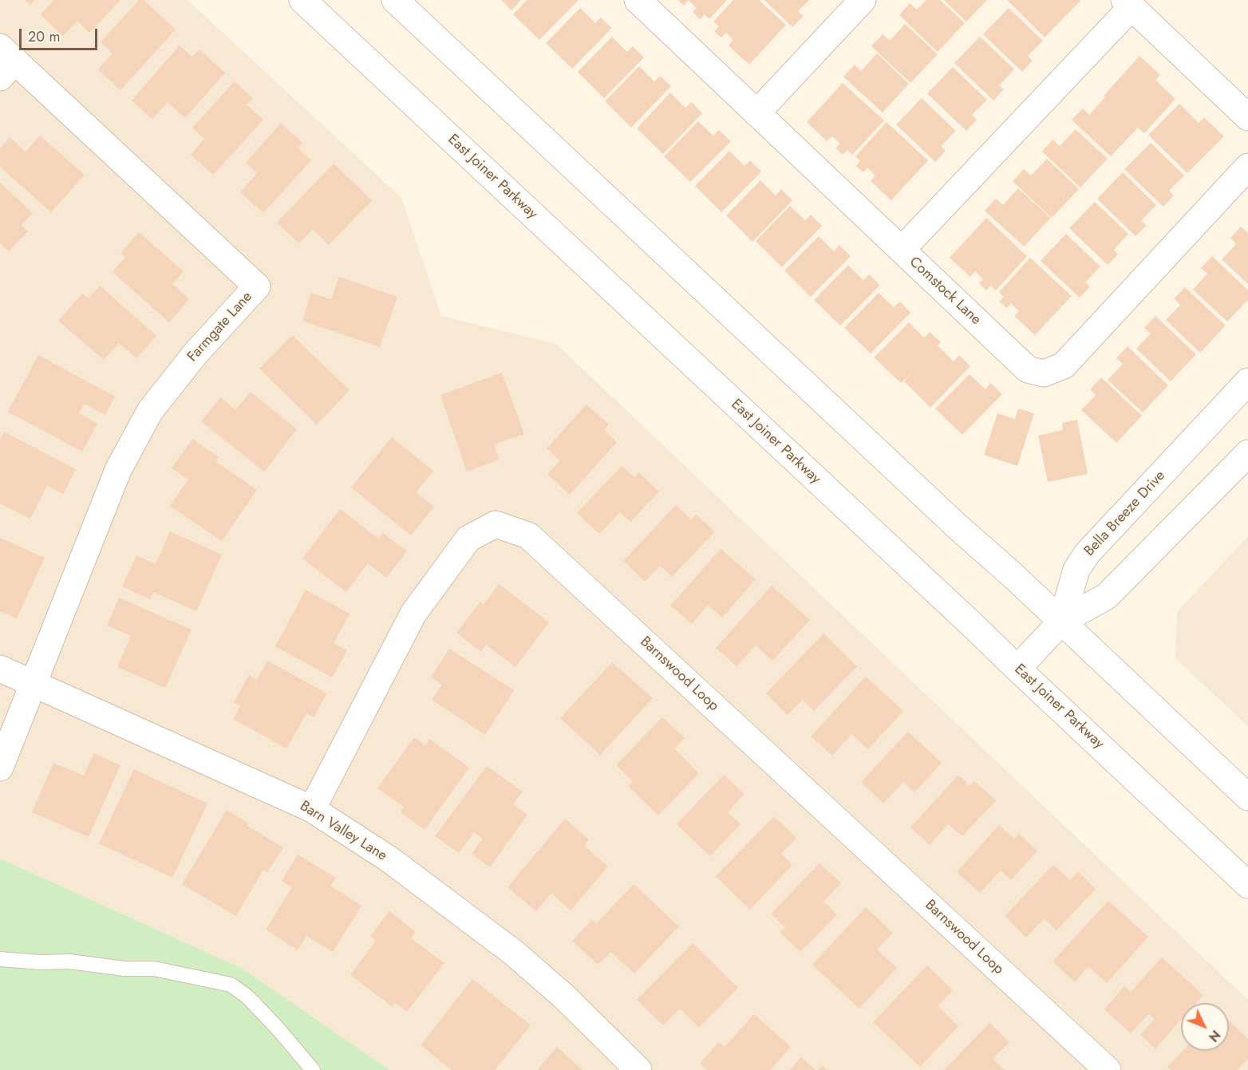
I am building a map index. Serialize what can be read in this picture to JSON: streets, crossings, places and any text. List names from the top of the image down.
{
  "streets": {
    "street": [
      "East Joiner Parkway",
      "Comstock Lane",
      "Farmgate Lane",
      "Bella Breeze Drive",
      "Barnswood Loop",
      "Barn Valley Lane"
    ]
  },
  "crossings": [
    ["Farmgate Lane", "Barn Valley Lane"],
    ["Barnswood Loop", "Barn Valley Lane"]
  ],
  "scale_bar": "20 m",
  "north": "bottom right"
}
